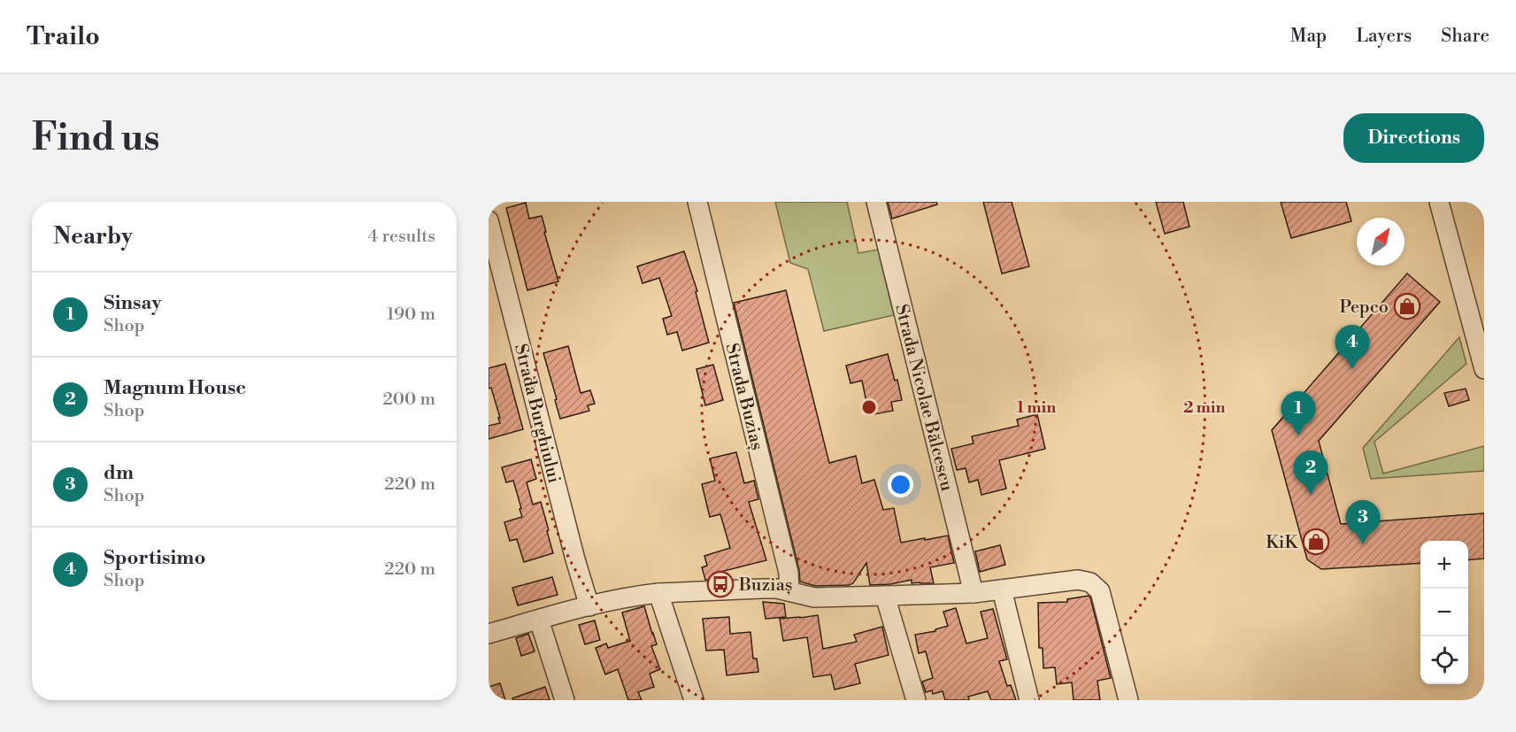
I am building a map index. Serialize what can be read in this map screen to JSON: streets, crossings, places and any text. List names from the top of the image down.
{
  "streets": {
    "street": ["Strada Buziaș", "Strada Nicolae Bălcescu", "Strada Burghiului"]
  },
  "places": {
    "shop": ["Pepco", "KiK"],
    "bus stop": ["Buziaș"]
  },
  "north": "top right",
  "page": {
    "header": "Trailo",
    "nav": ["Map", "Layers", "Share"],
    "buttons": "Directions",
    "title": "Find us",
    "heading": ["Nearby", "4 results"],
    "list": [
      {
        "mark": "1",
        "name": "Sinsay",
        "note": "Shop",
        "value": "190 m"
      },
      {
        "mark": "2",
        "name": "Magnum House",
        "note": "Shop",
        "value": "200 m"
      },
      {
        "mark": "3",
        "name": "dm",
        "note": "Shop",
        "value": "220 m"
      },
      {
        "mark": "4",
        "name": "Sportisimo",
        "note": "Shop",
        "value": "220 m"
      }
    ],
    "pins": [
      "4",
      "1",
      "2",
      "3"
    ],
    "map_buttons": ["+", "−"]
  },
  "rings": ["1 min", "2 min"]
}
